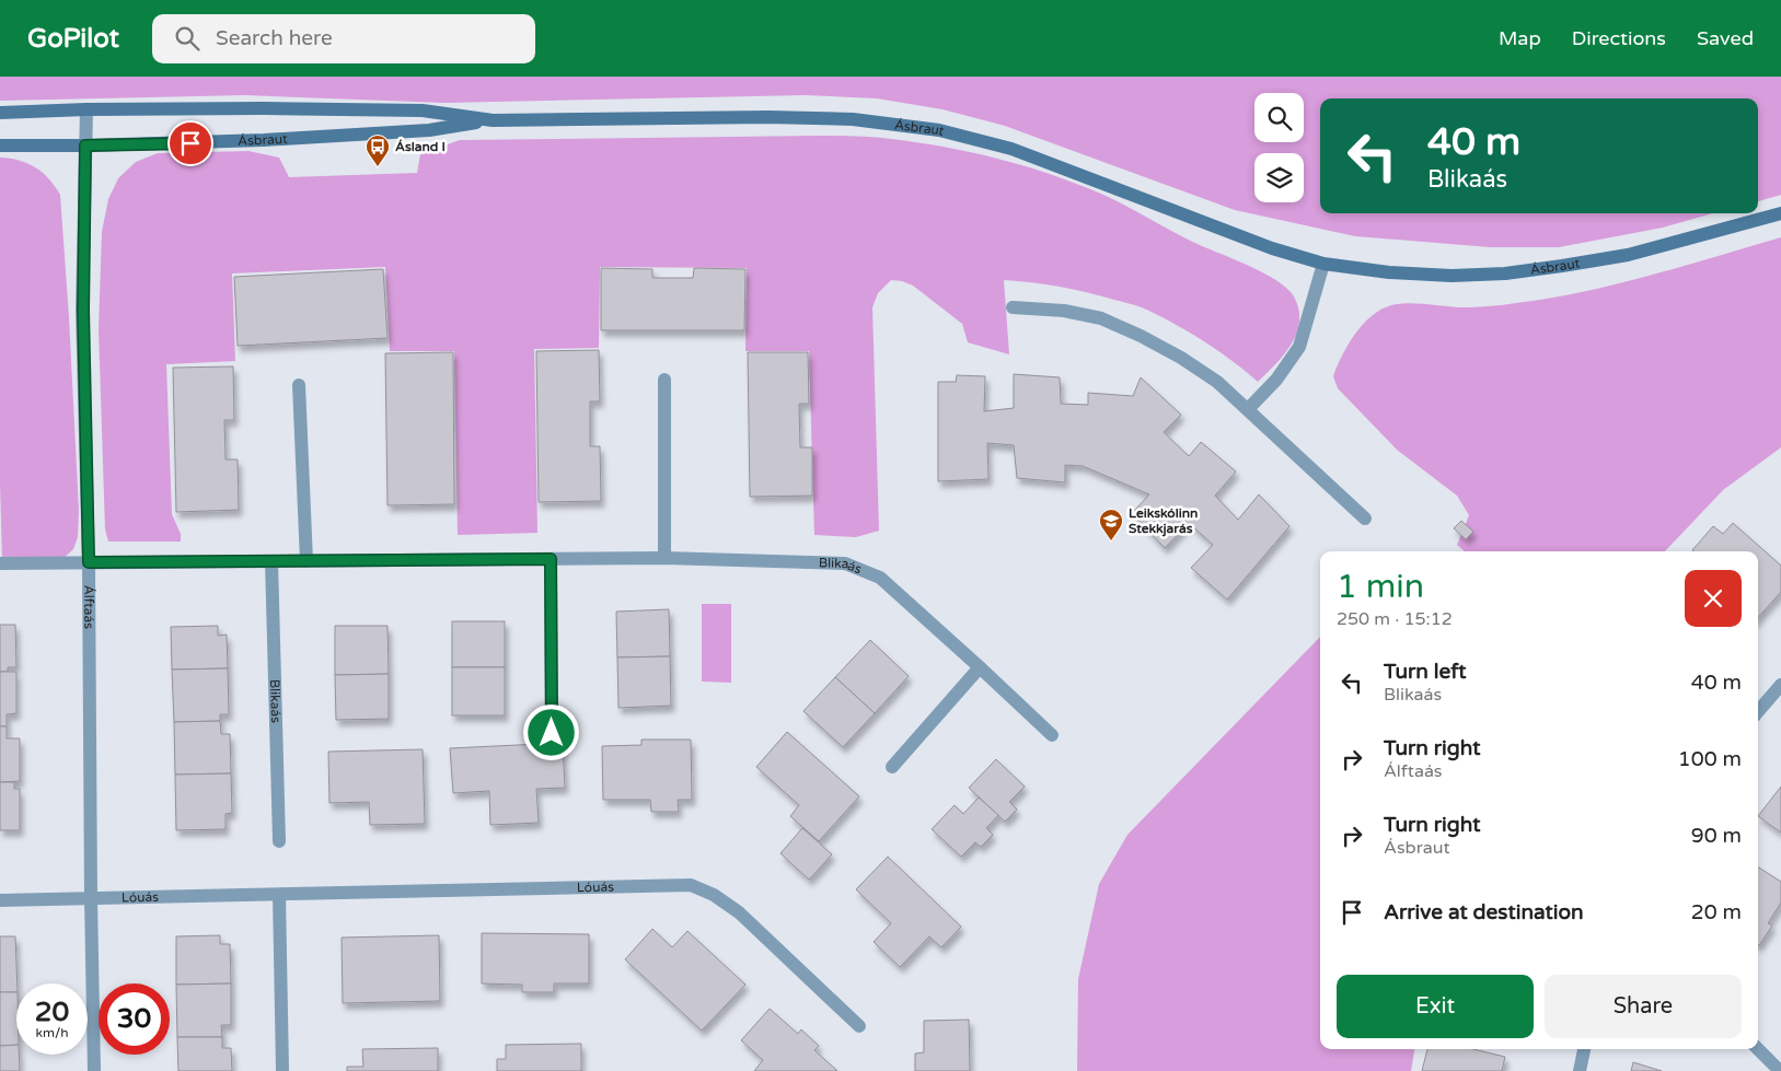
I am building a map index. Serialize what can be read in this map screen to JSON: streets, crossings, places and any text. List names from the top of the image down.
{
  "streets": {
    "street": [
      "Ásbraut",
      "Blikaás",
      "Álftaás",
      "Lóuás"
    ]
  },
  "crossings": [
    ["Ásbraut", "Álftaás"],
    ["Blikaás", "Álftaás"],
    ["Álftaás", "Lóuás"]
  ],
  "places": {
    "bus stop": ["Ásland I"],
    "school or university": ["Leikskólinn Stekkjarás"]
  },
  "page": {
    "header": "GoPilot",
    "search": "Search here",
    "nav": ["Map", "Directions", "Saved"],
    "turn": ["40 m", "Blikaás"],
    "heading": ["1 min", "250 m · 15:12"],
    "list": [
      {
        "name": "Turn left",
        "note": "Blikaás",
        "value": "40 m"
      },
      {
        "name": "Turn right",
        "note": "Álftaás",
        "value": "100 m"
      },
      {
        "name": "Turn right",
        "note": "Ásbraut",
        "value": "90 m"
      },
      {
        "name": "Arrive at destination",
        "value": "20 m"
      }
    ],
    "buttons": ["Exit", "Share"],
    "speed": "20 km/h",
    "limit": "30"
  }
}
